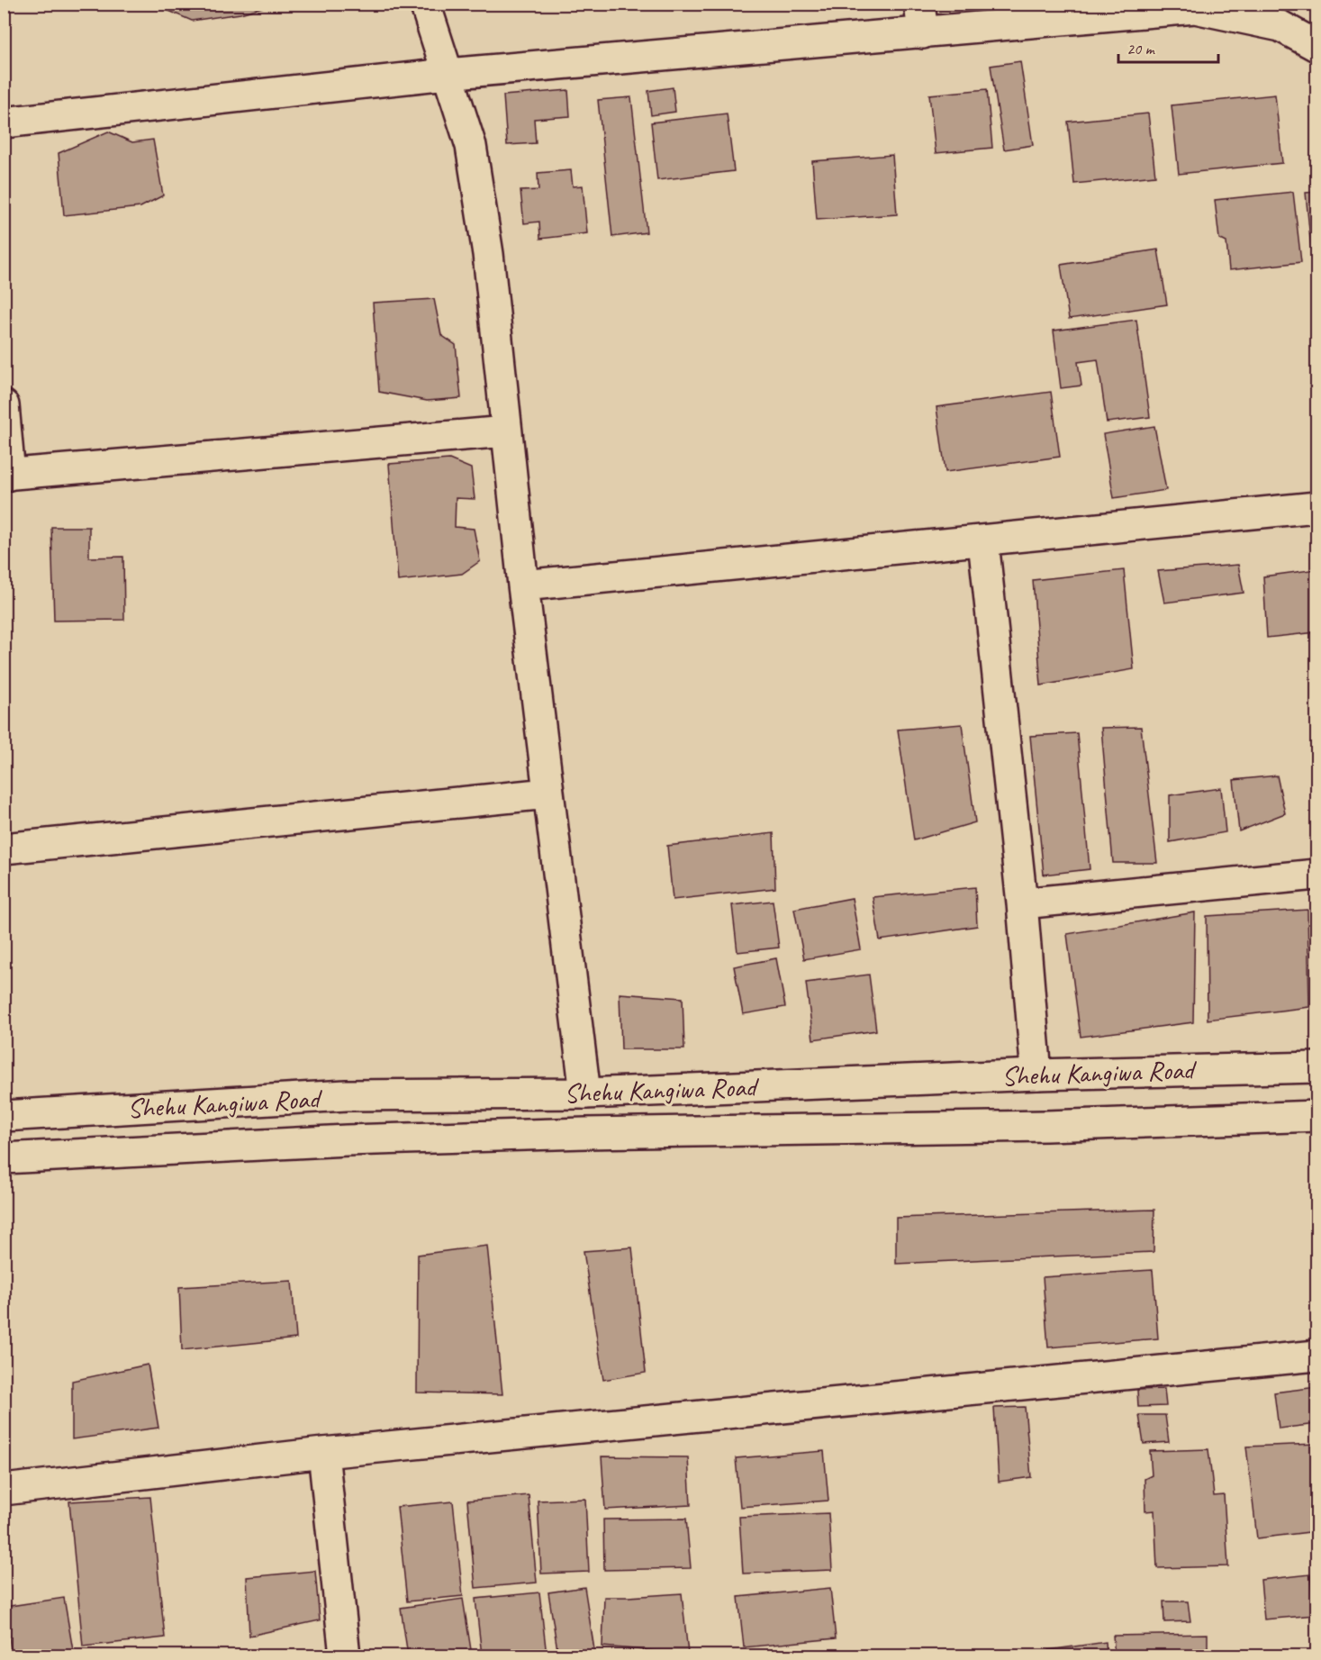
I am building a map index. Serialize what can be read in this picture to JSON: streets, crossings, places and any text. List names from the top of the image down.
{
  "streets": {
    "street": ["Shehu Kangiwa Road"]
  },
  "scale_bar": "20 m"
}
